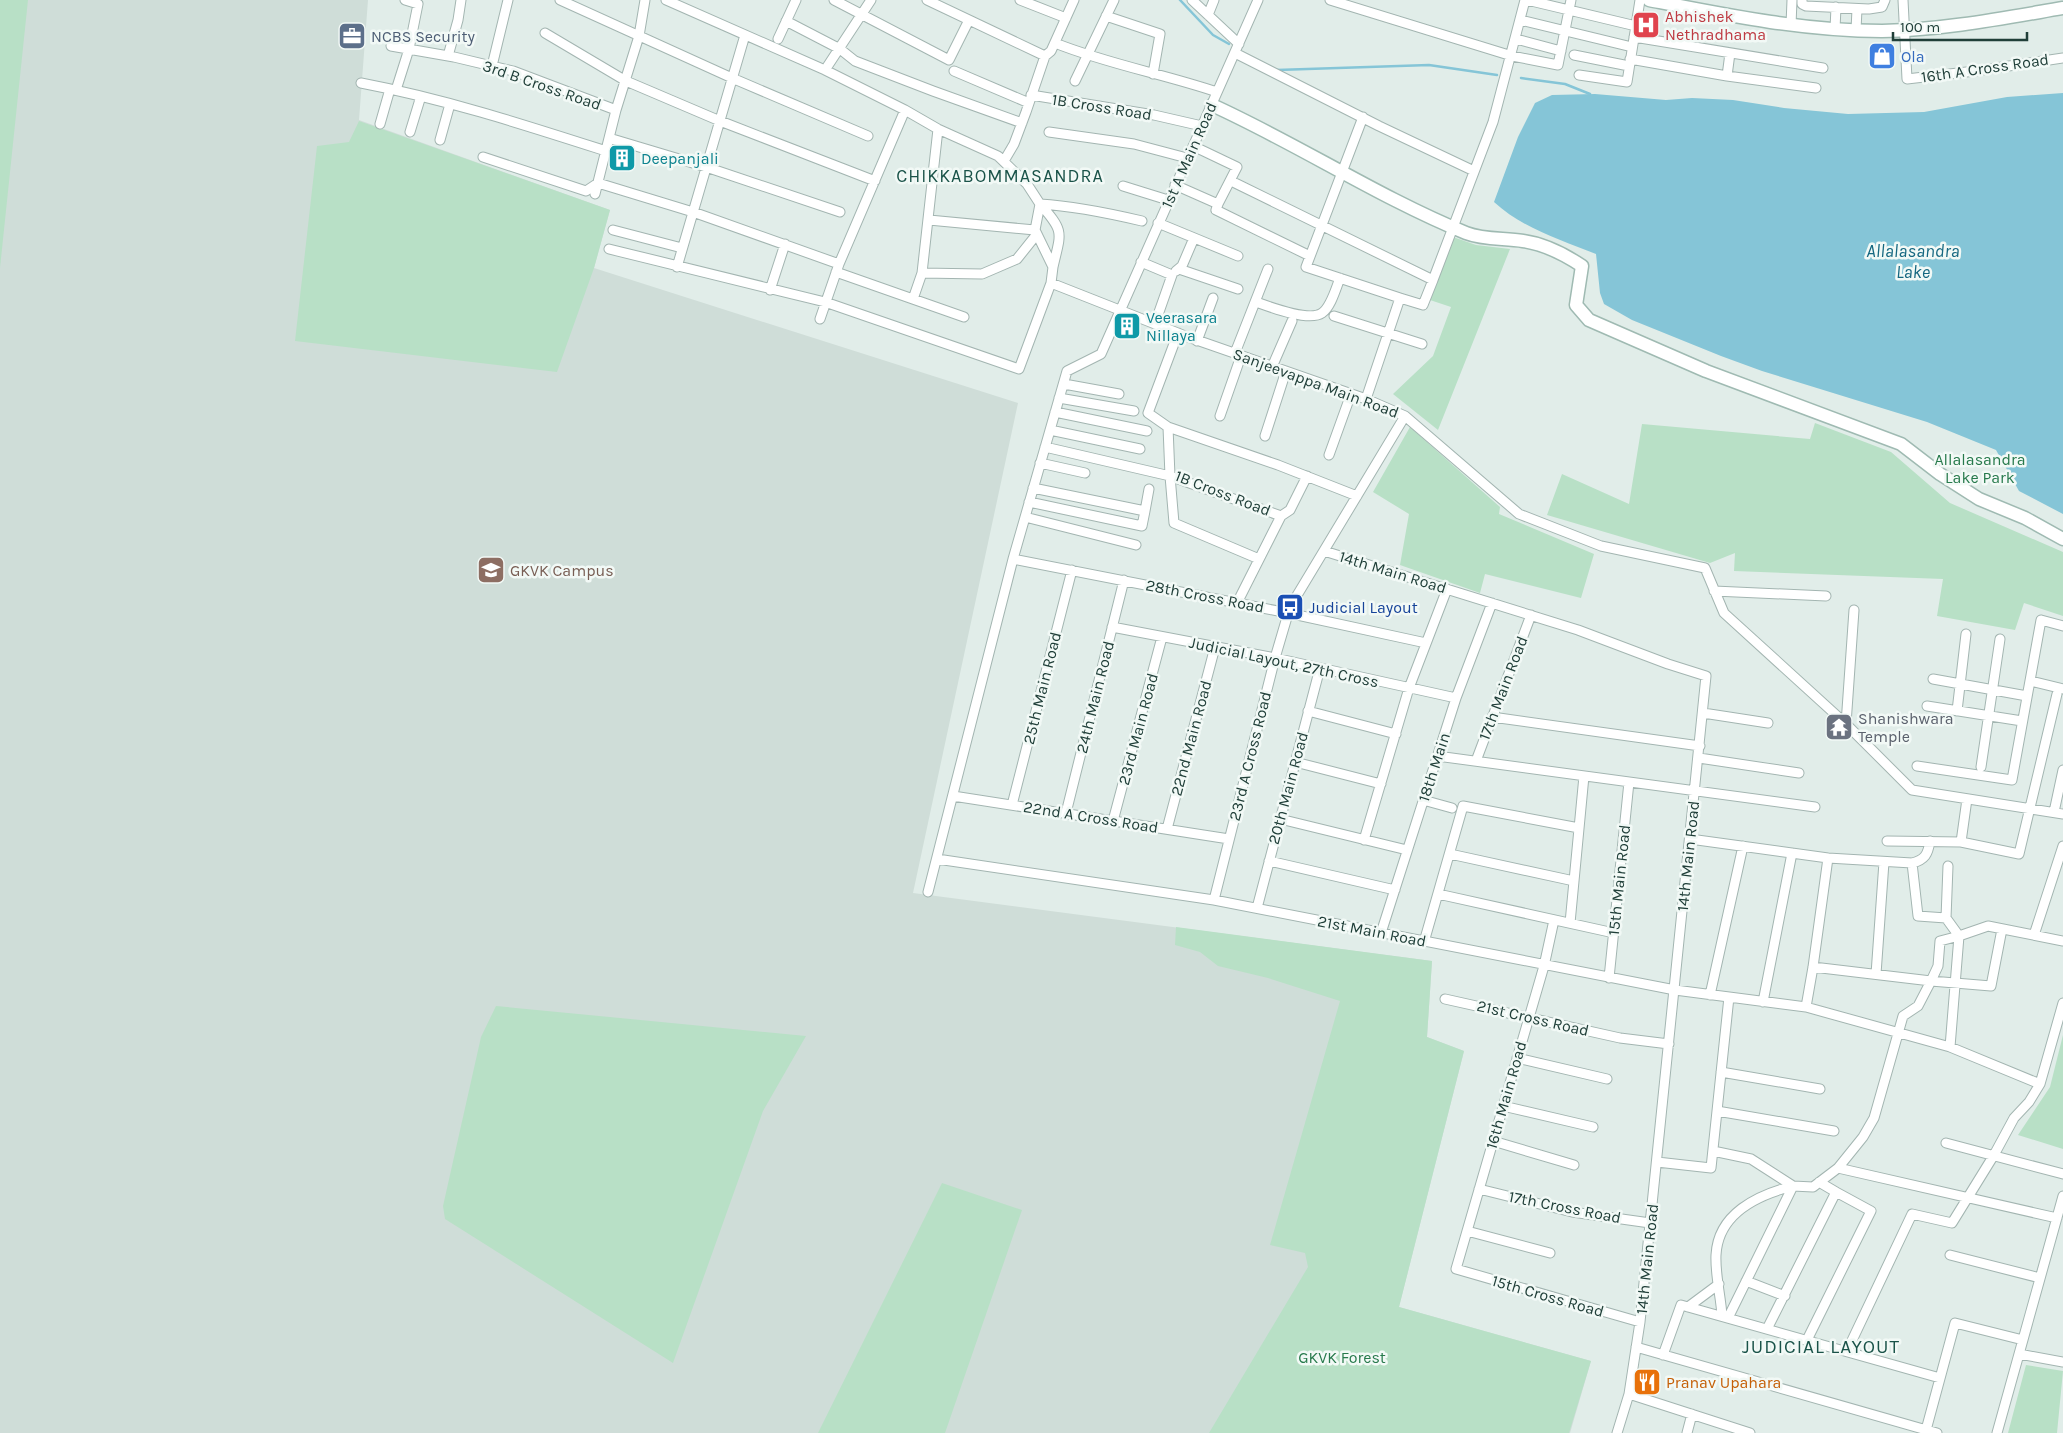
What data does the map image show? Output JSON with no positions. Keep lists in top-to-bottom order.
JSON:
{
  "streets": {
    "street": [
      "16th A Cross Road",
      "3rd B Cross Road",
      "1B Cross Road",
      "1st A Main Road",
      "Sanjeevappa Main Road",
      "14th Main Road",
      "28th Cross Road",
      "Judicial Layout, 27th Cross",
      "25th Main Road",
      "17th Main Road",
      "24th Main Road",
      "23rd Main Road",
      "22nd Main Road",
      "23rd A Cross Road",
      "18th Main",
      "20th Main Road",
      "22nd A Cross Road",
      "15th Main Road",
      "21st Main Road",
      "21st Cross Road",
      "16th Main Road",
      "17th Cross Road",
      "15th Cross Road"
    ]
  },
  "crossings": [
    ["1B Cross Road", "1st A Main Road"],
    ["1st A Main Road", "Sanjeevappa Main Road"],
    ["1st A Main Road", "28th Cross Road"],
    ["1st A Main Road", "22nd A Cross Road"],
    ["1st A Main Road", "21st Main Road"],
    ["Sanjeevappa Main Road", "23rd A Cross Road"],
    ["14th Main Road", "17th Main Road"],
    ["14th Main Road", "23rd A Cross Road"],
    ["14th Main Road", "18th Main"],
    ["14th Main Road", "21st Main Road"],
    ["14th Main Road", "21st Cross Road"],
    ["14th Main Road", "17th Cross Road"],
    ["14th Main Road", "15th Cross Road"],
    ["28th Cross Road", "25th Main Road"],
    ["28th Cross Road", "24th Main Road"],
    ["28th Cross Road", "23rd A Cross Road"],
    ["Judicial Layout, 27th Cross", "24th Main Road"],
    ["Judicial Layout, 27th Cross", "23rd Main Road"],
    ["Judicial Layout, 27th Cross", "22nd Main Road"],
    ["Judicial Layout, 27th Cross", "23rd A Cross Road"],
    ["Judicial Layout, 27th Cross", "18th Main"],
    ["Judicial Layout, 27th Cross", "20th Main Road"],
    ["25th Main Road", "22nd A Cross Road"],
    ["24th Main Road", "22nd A Cross Road"],
    ["23rd Main Road", "22nd A Cross Road"],
    ["22nd Main Road", "22nd A Cross Road"],
    ["23rd A Cross Road", "22nd A Cross Road"],
    ["23rd A Cross Road", "21st Main Road"],
    ["18th Main", "21st Main Road"],
    ["20th Main Road", "21st Main Road"],
    ["15th Main Road", "21st Main Road"],
    ["21st Main Road", "16th Main Road"],
    ["21st Cross Road", "16th Main Road"],
    ["16th Main Road", "17th Cross Road"],
    ["16th Main Road", "15th Cross Road"]
  ],
  "districts": ["CHIKKABOMMASANDRA", "JUDICIAL LAYOUT"],
  "water": ["Allalasandra Lake"],
  "parks": ["Allalasandra Lake Park", "GKVK Forest"],
  "places": {
    "hospital": ["Abhishek Nethradhama"],
    "office": ["NCBS Security"],
    "shop": ["Ola"],
    "building": ["Deepanjali", "Veerasara Nillaya"],
    "school or university": ["GKVK Campus"],
    "bus stop": ["Judicial Layout"],
    "temple": ["Shanishwara Temple"],
    "restaurant": ["Pranav Upahara"]
  },
  "scale_bar": "100 m"
}
